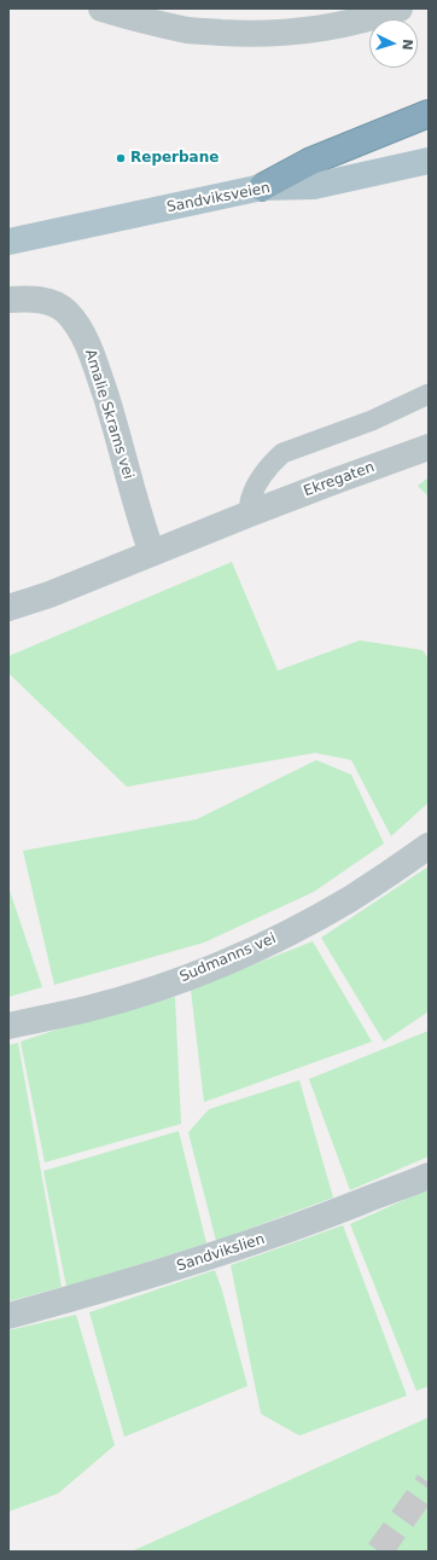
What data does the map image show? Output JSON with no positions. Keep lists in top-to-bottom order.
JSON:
{
  "streets": {
    "main road": ["Sandviksveien"],
    "street": [
      "Amalie Skrams vei",
      "Ekregaten",
      "Sudmanns vei",
      "Sandvikslien"
    ]
  },
  "places": ["Reperbane"],
  "north": "right"
}
